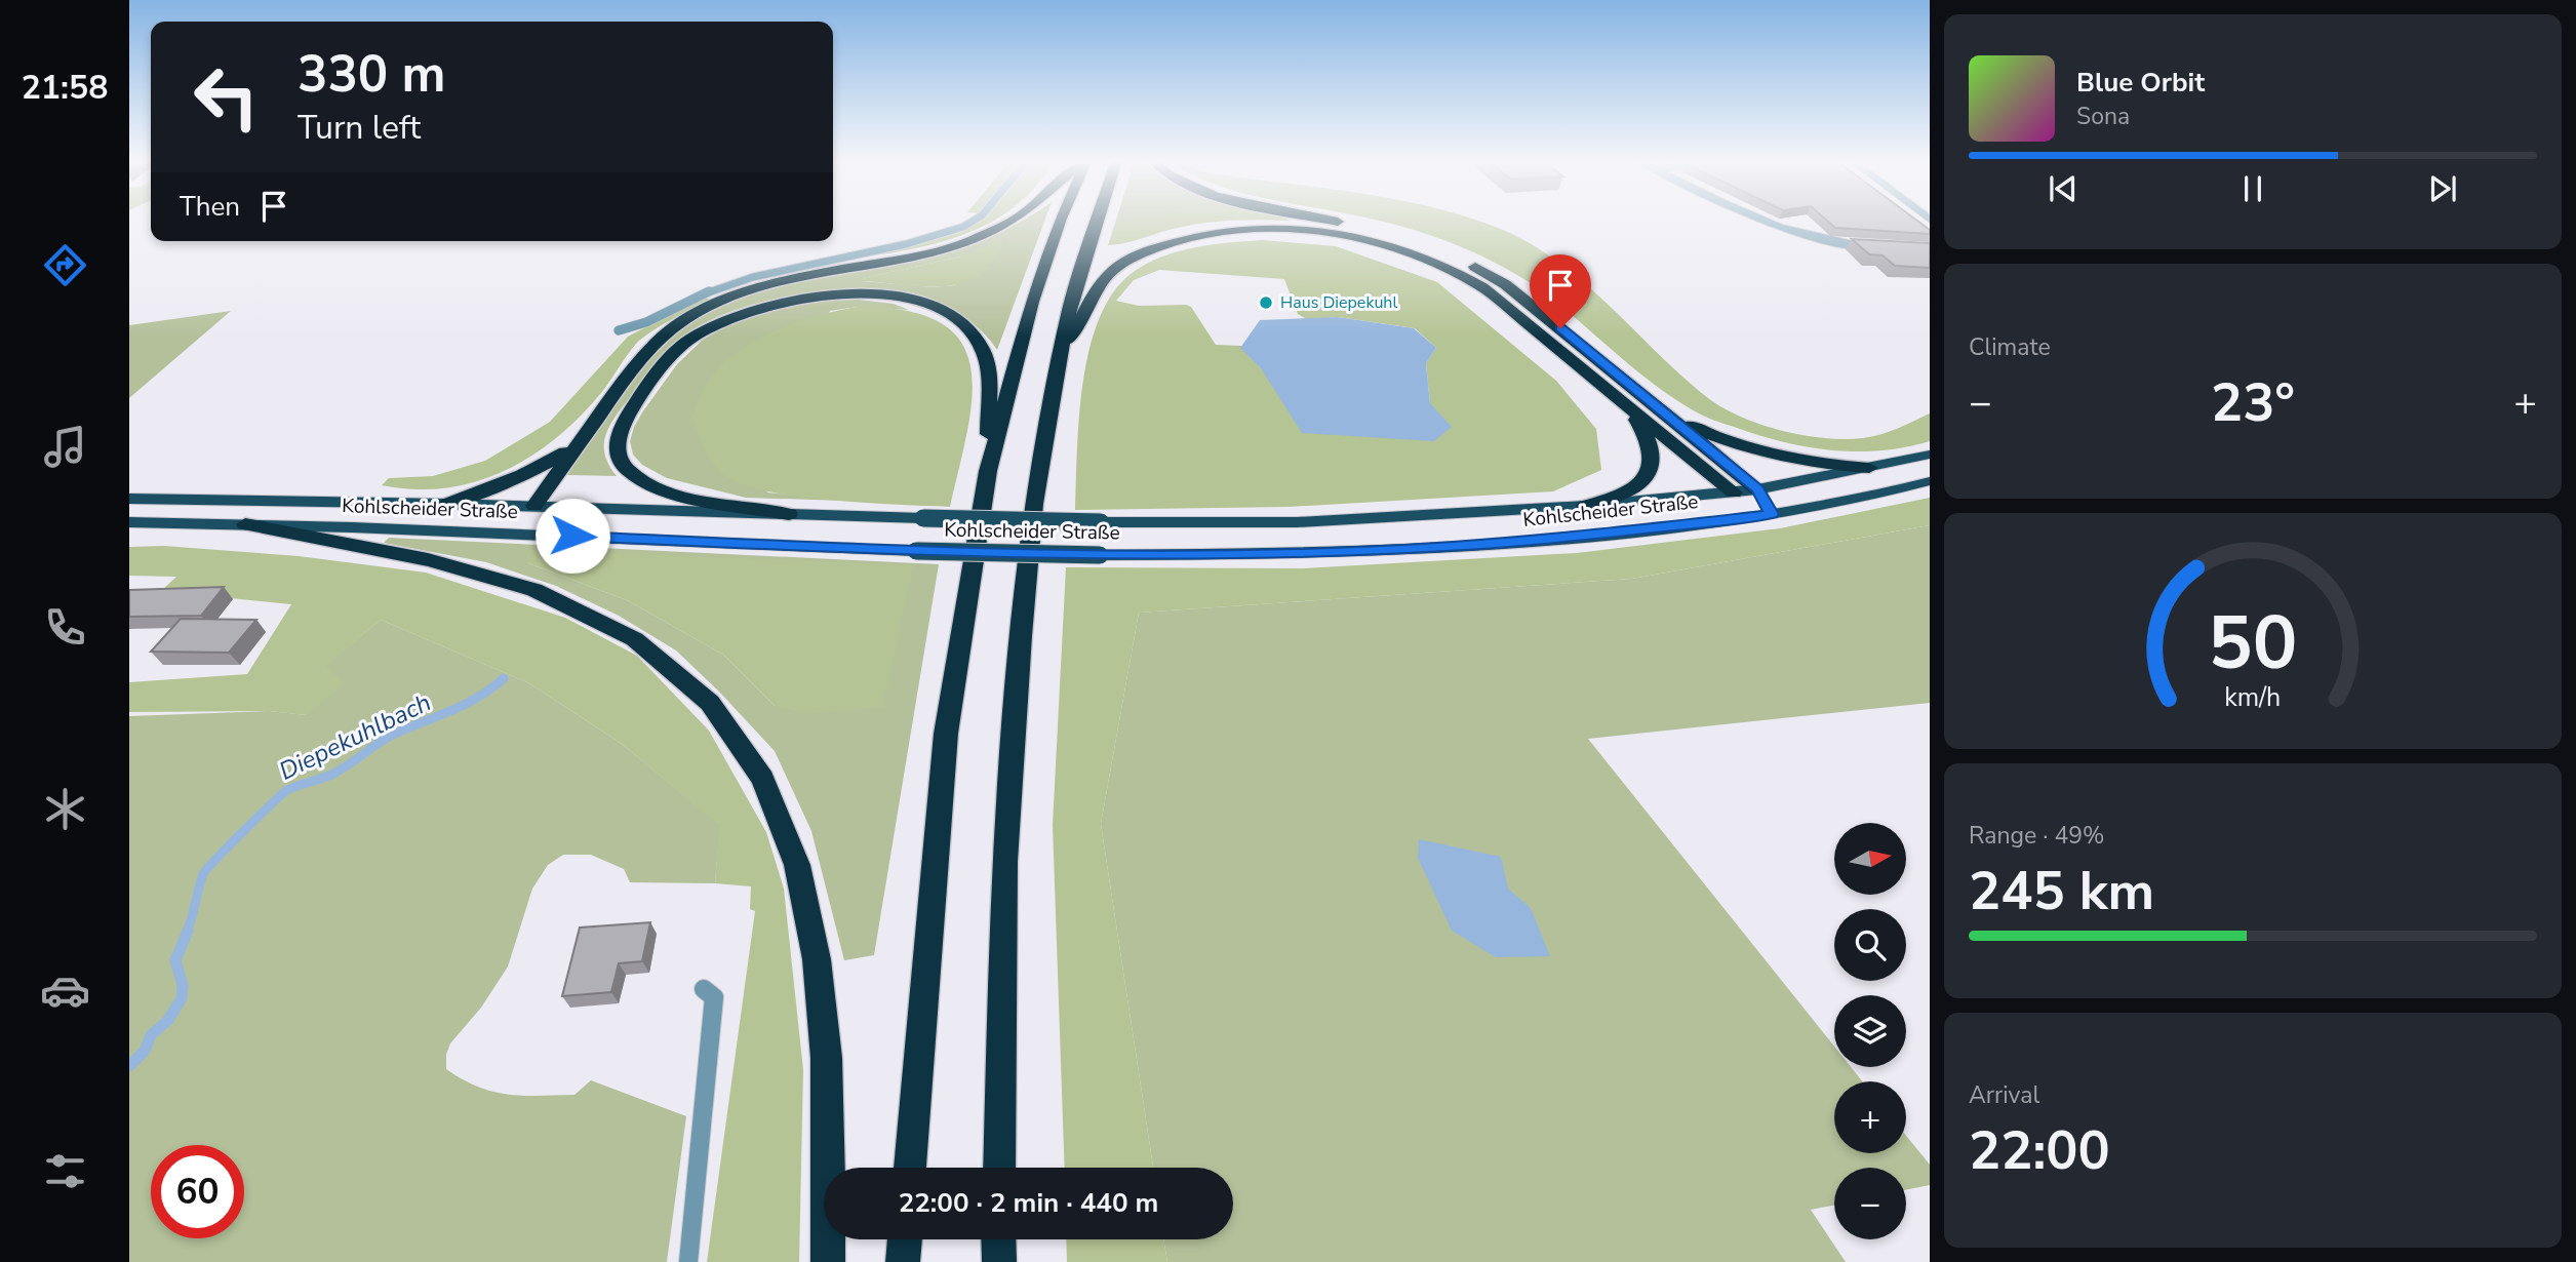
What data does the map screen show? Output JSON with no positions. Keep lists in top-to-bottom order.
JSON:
{
  "streets": {
    "main road": ["Kohlscheider Straße"]
  },
  "water": ["Diepekuhlbach"],
  "places": ["Haus Diepekuhl"],
  "north": "right",
  "page": {
    "tabs": "21:58",
    "turn": ["330 m", "Turn left"],
    "song": ["Blue Orbit", "Sona"],
    "then": "Then",
    "tile": [
      "Climate",
      ["Range · 49%", "245 km"],
      ["Arrival", "22:00"]
    ],
    "heat": ["−", "23°", "+"],
    "map_buttons": ["+", "−"],
    "limit": "60",
    "trip": "22:00 · 2 min · 440 m",
    "gauge": ["50", "km/h"]
  }
}
